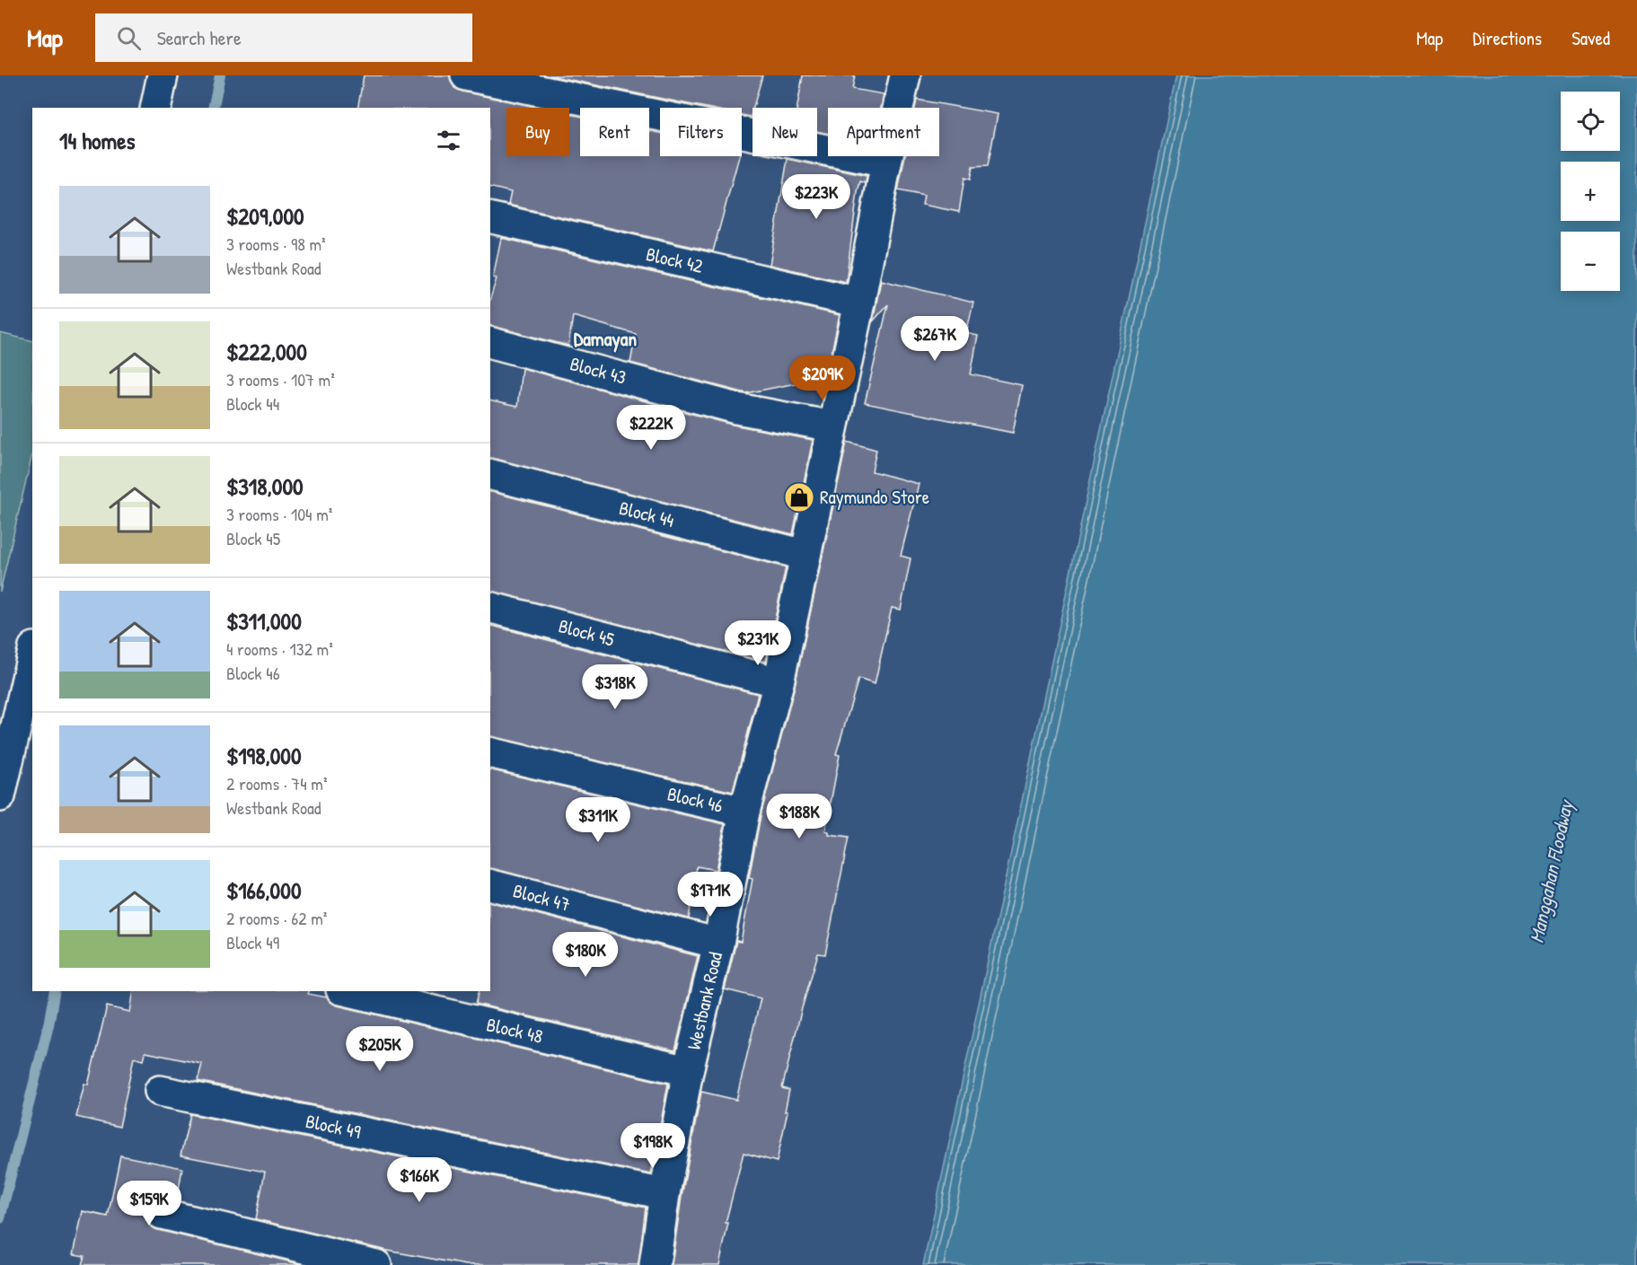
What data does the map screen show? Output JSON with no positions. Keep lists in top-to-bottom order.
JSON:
{
  "streets": {
    "street": [
      "Block 42",
      "Block 43",
      "Block 44",
      "Block 45",
      "Block 46",
      "Block 47",
      "Westbank Road",
      "Block 48",
      "Block 49"
    ]
  },
  "crossings": [
    ["Block 42", "Westbank Road"],
    ["Block 43", "Westbank Road"],
    ["Block 44", "Westbank Road"],
    ["Block 45", "Westbank Road"],
    ["Block 46", "Westbank Road"],
    ["Block 47", "Westbank Road"],
    ["Westbank Road", "Block 48"],
    ["Westbank Road", "Block 49"]
  ],
  "districts": ["Damayan"],
  "water": ["Manggahan Floodway"],
  "places": {
    "shop": ["Raymundo Store"]
  },
  "page": {
    "header": "Map",
    "search": "Search here",
    "nav": ["Map", "Directions", "Saved"],
    "map_buttons": ["+", "−"],
    "chip": [
      "Buy",
      "Rent",
      "Filters",
      "New",
      "Apartment"
    ],
    "heading": "14 homes",
    "list": [
      {
        "name": "$209,000",
        "note": "3 rooms · 98 m² · Westbank Road"
      },
      {
        "name": "$222,000",
        "note": "3 rooms · 107 m² · Block 44"
      },
      {
        "name": "$318,000",
        "note": "3 rooms · 104 m² · Block 45"
      },
      {
        "name": "$311,000",
        "note": "4 rooms · 132 m² · Block 46"
      },
      {
        "name": "$198,000",
        "note": "2 rooms · 74 m² · Westbank Road"
      },
      {
        "name": "$166,000",
        "note": "2 rooms · 62 m² · Block 49"
      }
    ],
    "price": [
      "$223K",
      "$267K",
      "$209K",
      "$222K",
      "$231K",
      "$318K",
      "$188K",
      "$311K",
      "$171K",
      "$180K",
      "$205K",
      "$198K",
      "$166K",
      "$159K"
    ]
  }
}
